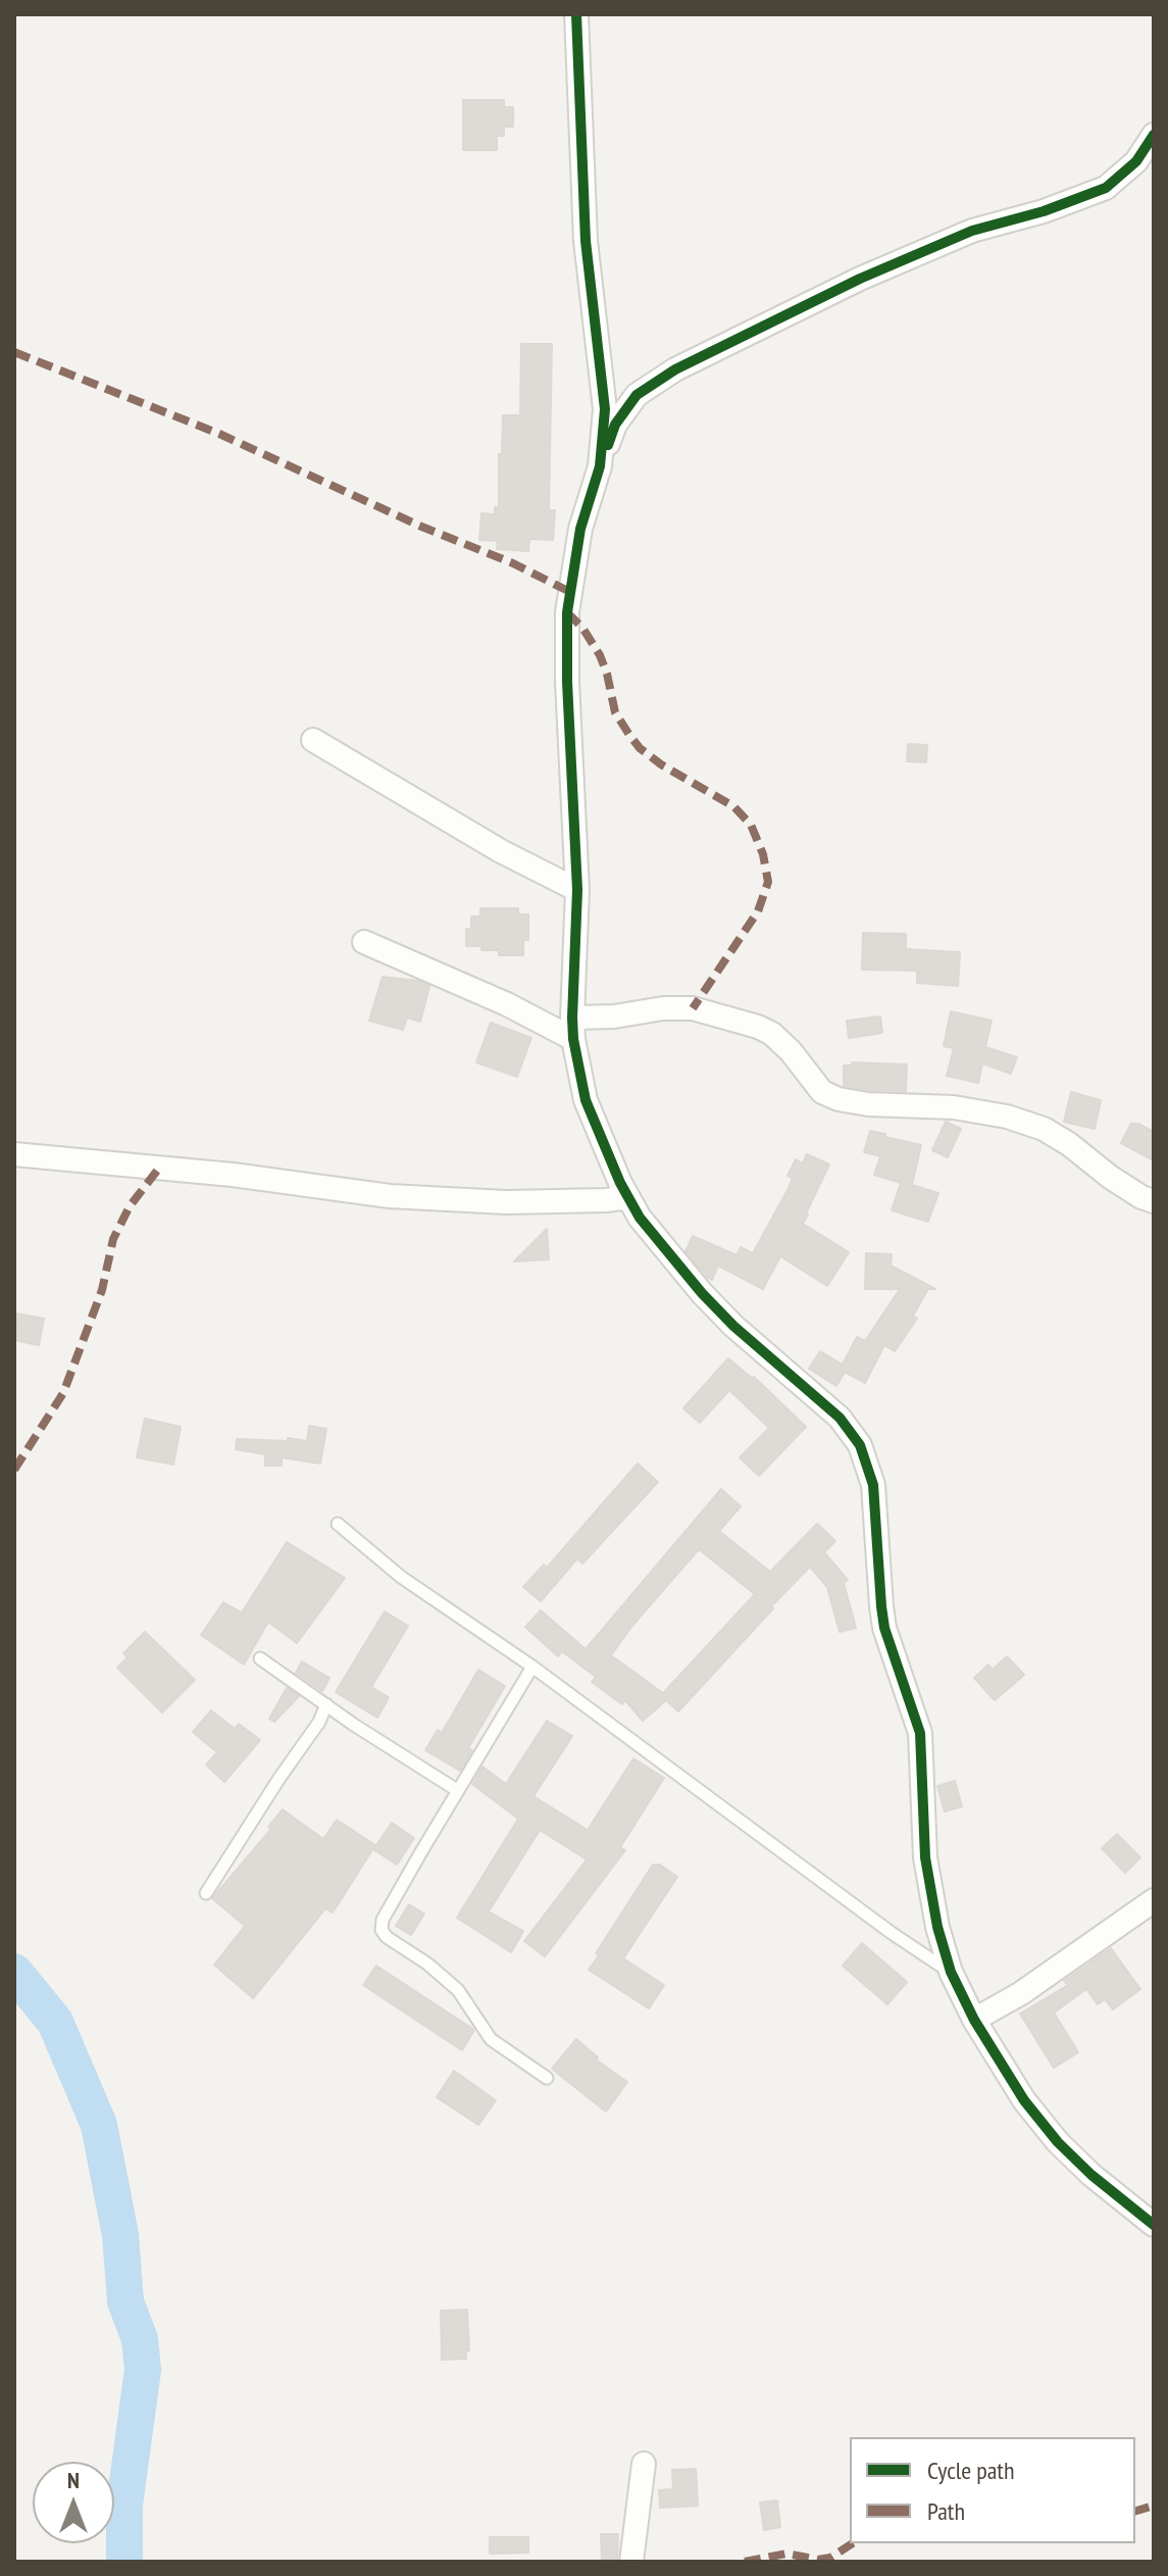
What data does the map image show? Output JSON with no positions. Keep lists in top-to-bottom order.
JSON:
{
  "legend": ["Cycle path", "Path"],
  "north": "top"
}
